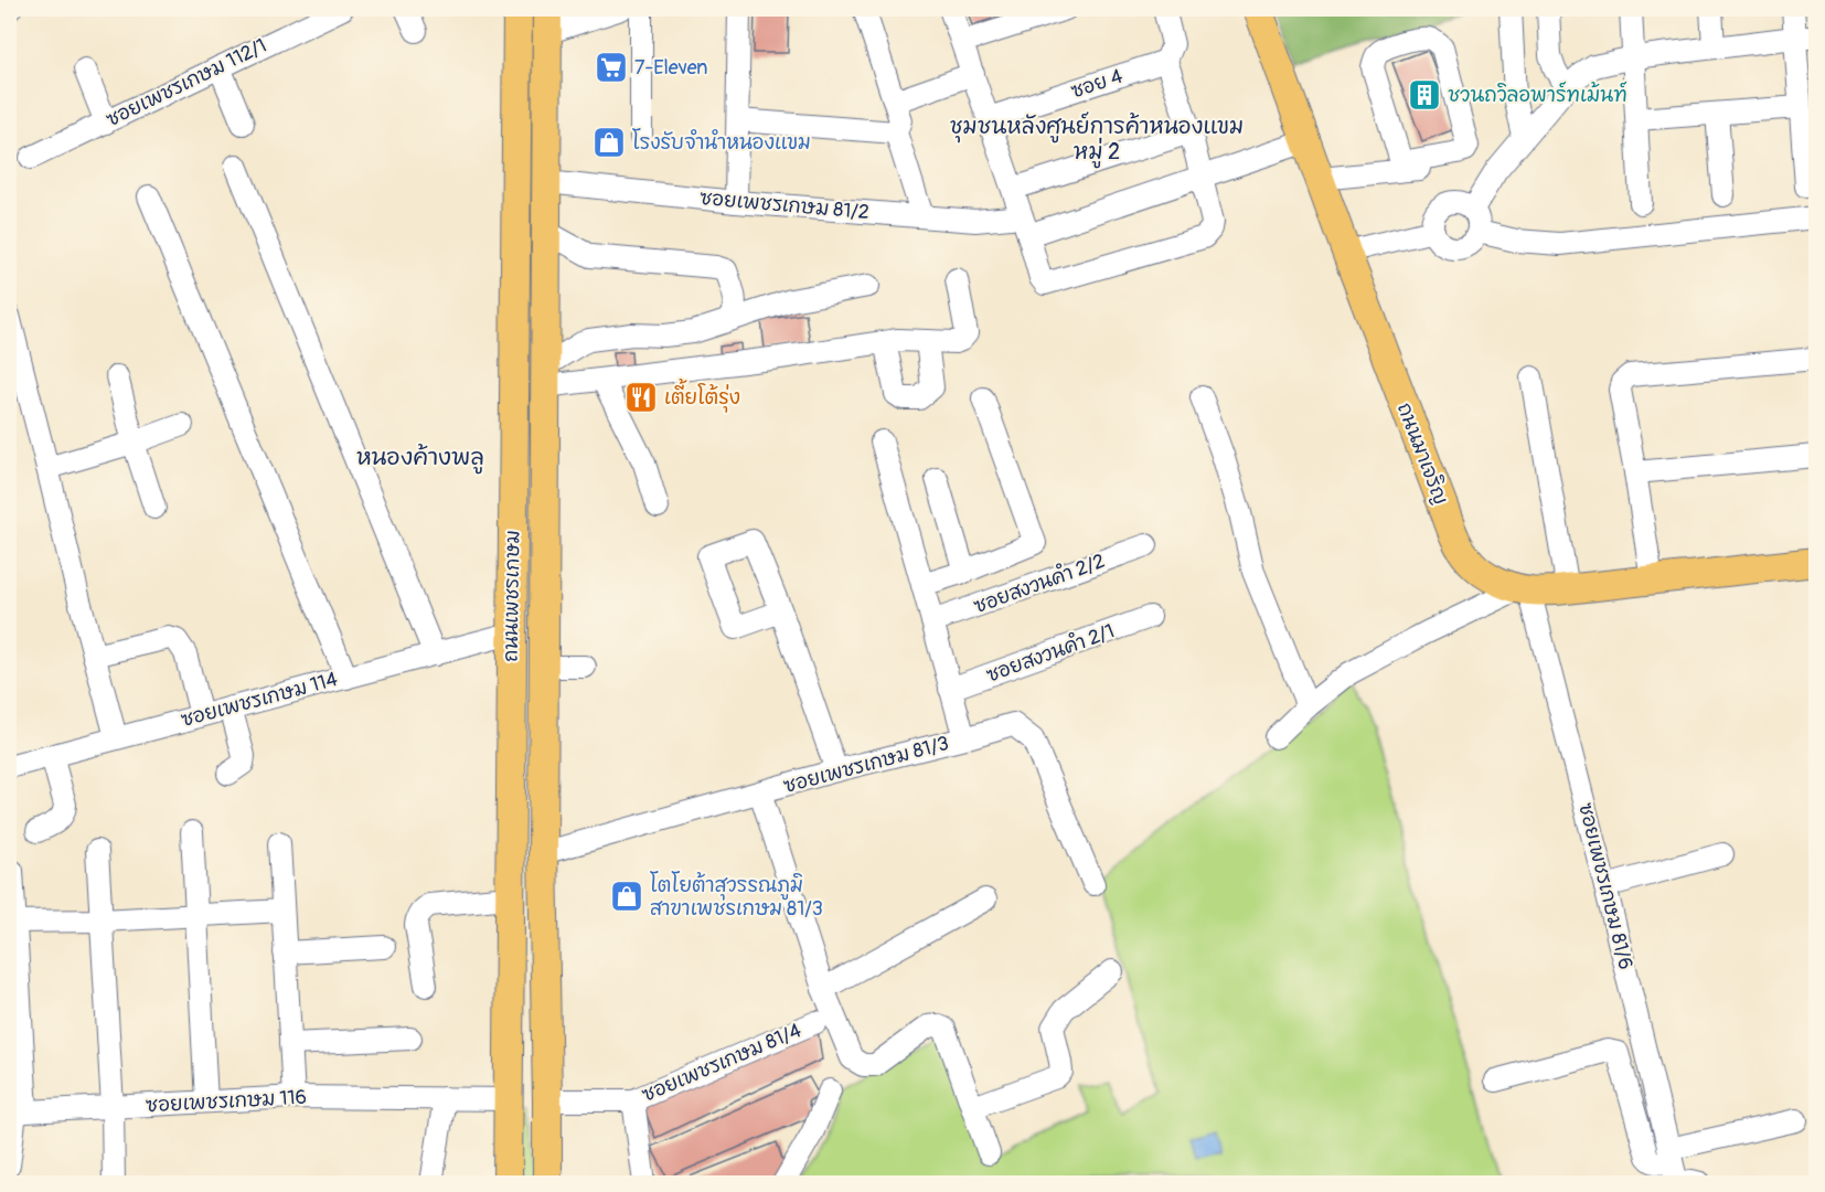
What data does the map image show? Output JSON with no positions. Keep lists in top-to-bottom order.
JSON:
{
  "streets": {
    "main road": ["ถนนมาเจริญ", "ถนนเพชรเกษม"],
    "street": [
      "ซอยเพชรเกษม 112/1",
      "ซอย 4",
      "ซอยเพชรเกษม 81/2",
      "ซอยสงวนคำ 2/2",
      "ซอยสงวนคำ 2/1",
      "ซอยเพชรเกษม 114",
      "ซอยเพชรเกษม 81/3",
      "ซอยเพชรเกษม 81/6",
      "ซอยเพชรเกษม 81/4",
      "ซอยเพชรเกษม 116"
    ]
  },
  "crossings": [
    ["ซอยเพชรเกษม 81/2", "ถนนมาเจริญ"],
    ["ซอยเพชรเกษม 81/2", "ถนนเพชรเกษม"],
    ["ถนนมาเจริญ", "ซอยเพชรเกษม 81/6"],
    ["ถนนเพชรเกษม", "ซอยเพชรเกษม 114"],
    ["ถนนเพชรเกษม", "ซอยเพชรเกษม 81/3"],
    ["ถนนเพชรเกษม", "ซอยเพชรเกษม 81/4"],
    ["ถนนเพชรเกษม", "ซอยเพชรเกษม 116"]
  ],
  "districts": ["ชุมชนหลังศูนย์การค้าหนองแขม หมู่ 2", "หนองค้างพลู"],
  "places": {
    "supermarket": ["7-Eleven"],
    "building": ["ชวนถวิลอพาร์ทเม้นท์"],
    "shop": ["โรงรับจำนำหนองแขม", "โตโยต้าสุวรรณภูมิ สาขาเพชรเกษม 81/3"],
    "restaurant": ["เตี้ยโต้รุ่ง"]
  }
}
